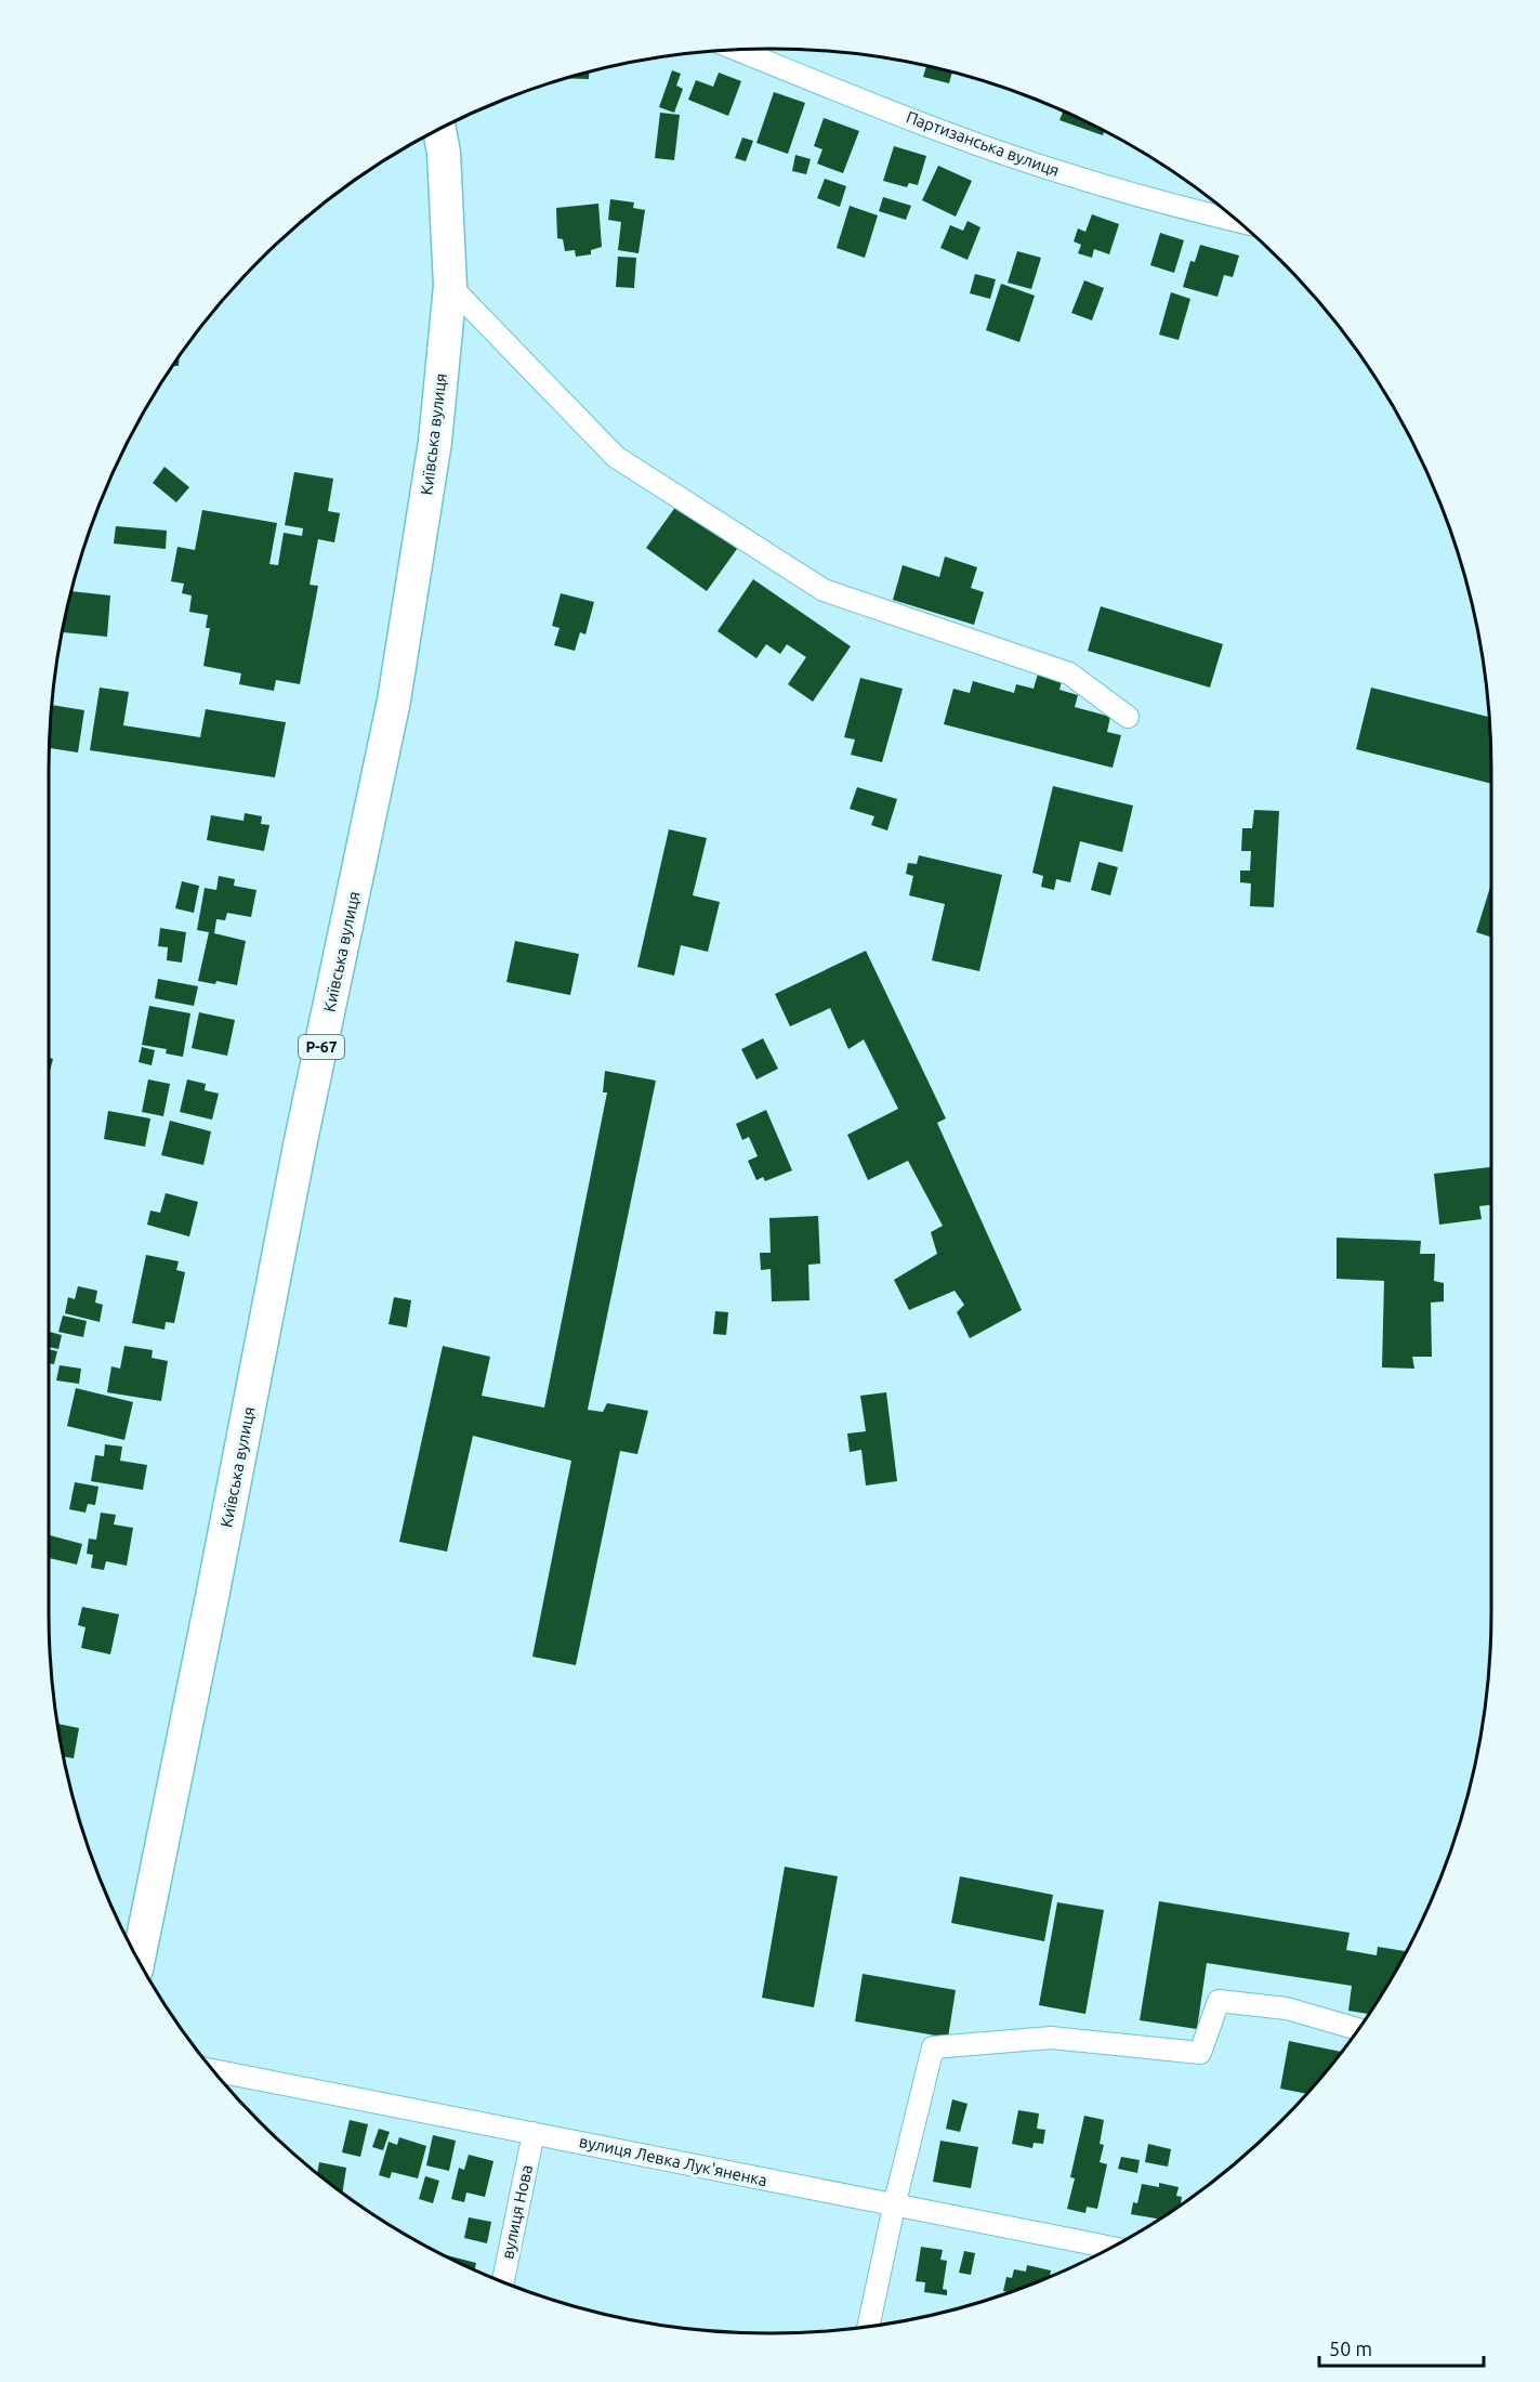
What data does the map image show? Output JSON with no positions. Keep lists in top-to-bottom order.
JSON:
{
  "streets": {
    "main road": ["Київська вулиця", "Р-67"],
    "street": ["Партизанська вулиця", "вулиця Левка Лук'яненка", "вулиця Нова"]
  },
  "crossings": [
    ["вулиця Левка Лук'яненка", "вулиця Нова"]
  ],
  "scale_bar": "50 m"
}
